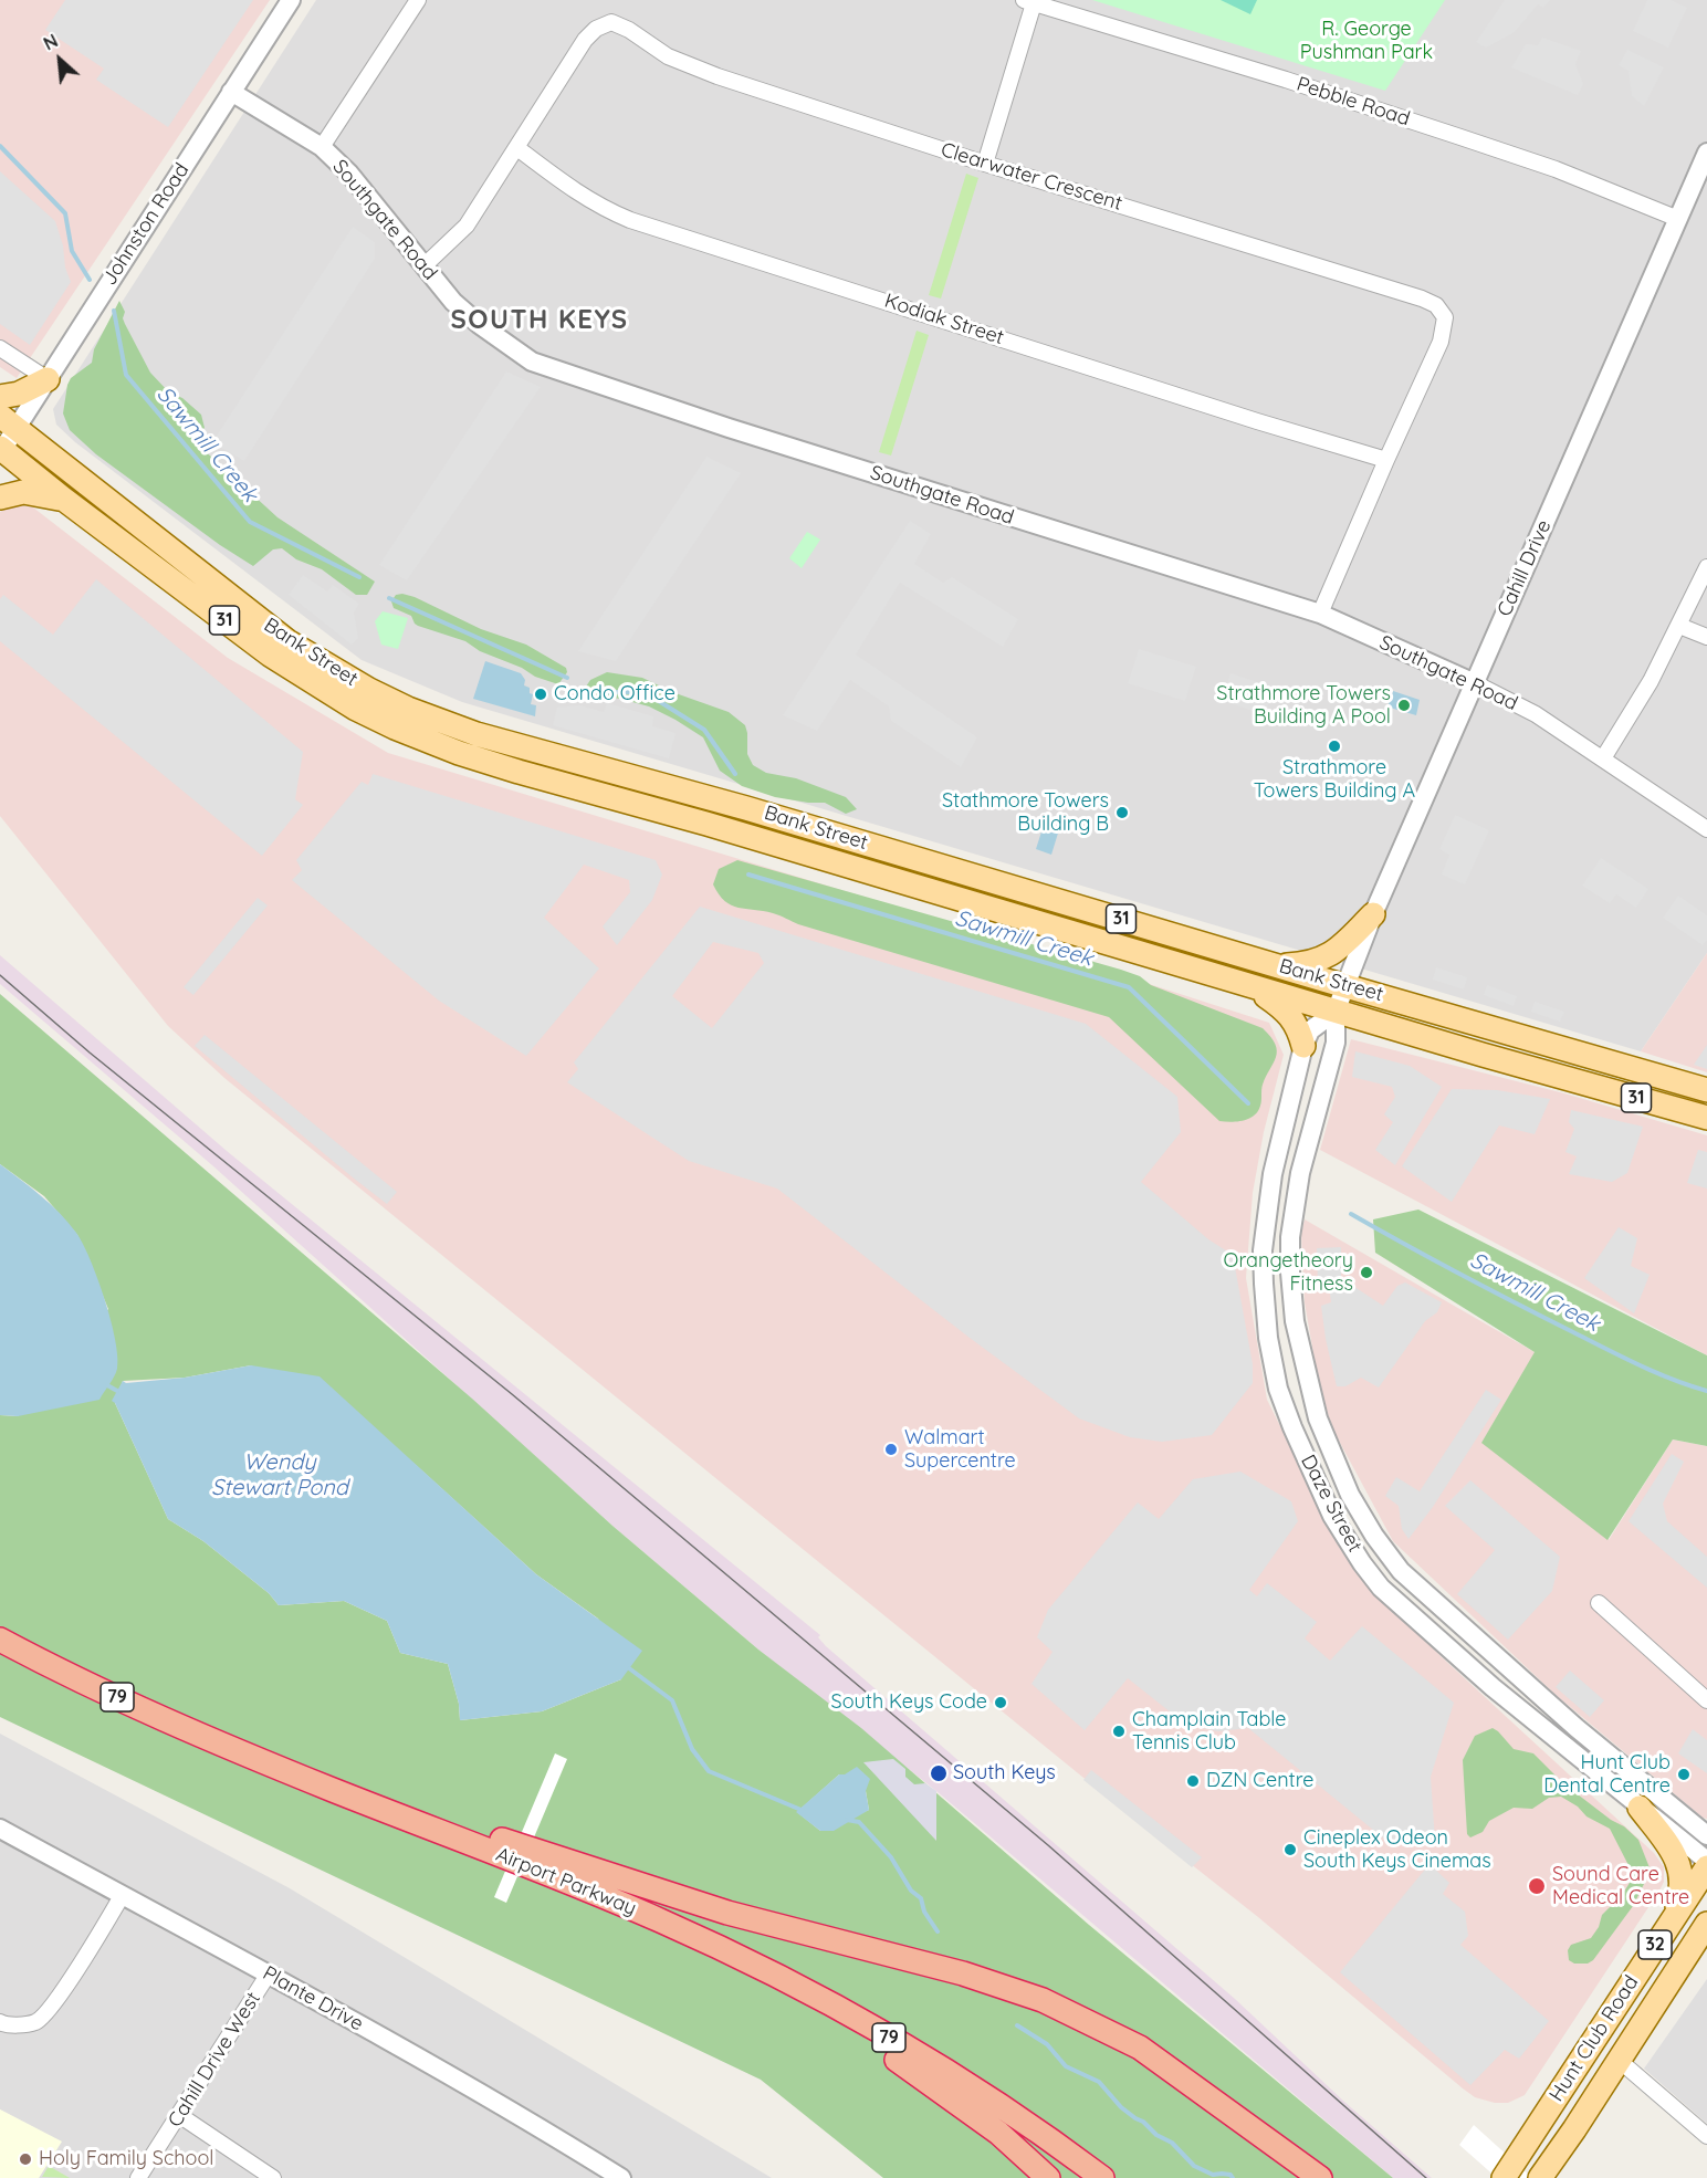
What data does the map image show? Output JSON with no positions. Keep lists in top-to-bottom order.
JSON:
{
  "streets": {
    "highway": ["79", "Airport Parkway"],
    "main road": [
      "31",
      "Bank Street",
      "32",
      "Hunt Club Road"
    ],
    "street": [
      "Pebble Road",
      "Clearwater Crescent",
      "Southgate Road",
      "Johnston Road",
      "Kodiak Street",
      "Cahill Drive",
      "Daze Street",
      "Plante Drive",
      "Cahill Drive West"
    ]
  },
  "crossings": [
    ["Pebble Road", "Cahill Drive"],
    ["Clearwater Crescent", "Southgate Road"],
    ["Clearwater Crescent", "Kodiak Street"],
    ["Southgate Road", "Johnston Road"],
    ["Southgate Road", "Cahill Drive"],
    ["Johnston Road", "Bank Street"],
    ["Cahill Drive", "Bank Street"],
    ["Cahill Drive", "Daze Street"],
    ["Bank Street", "Daze Street"],
    ["Plante Drive", "Cahill Drive West"]
  ],
  "districts": ["SOUTH KEYS"],
  "water": ["Sawmill Creek", "Wendy Stewart Pond"],
  "parks": ["R. George Pushman Park"],
  "places": [
    "Condo Office",
    "Strathmore Towers Building A Pool",
    "Strathmore Towers Building A",
    "Stathmore Towers Building B",
    "Orangetheory Fitness",
    "Walmart Supercentre",
    "South Keys Code",
    "Champlain Table Tennis Club",
    "South Keys",
    "Hunt Club Dental Centre",
    "DZN Centre",
    "Cineplex Odeon South Keys Cinemas",
    "Sound Care Medical Centre",
    "Holy Family School"
  ],
  "north": "top left"
}
